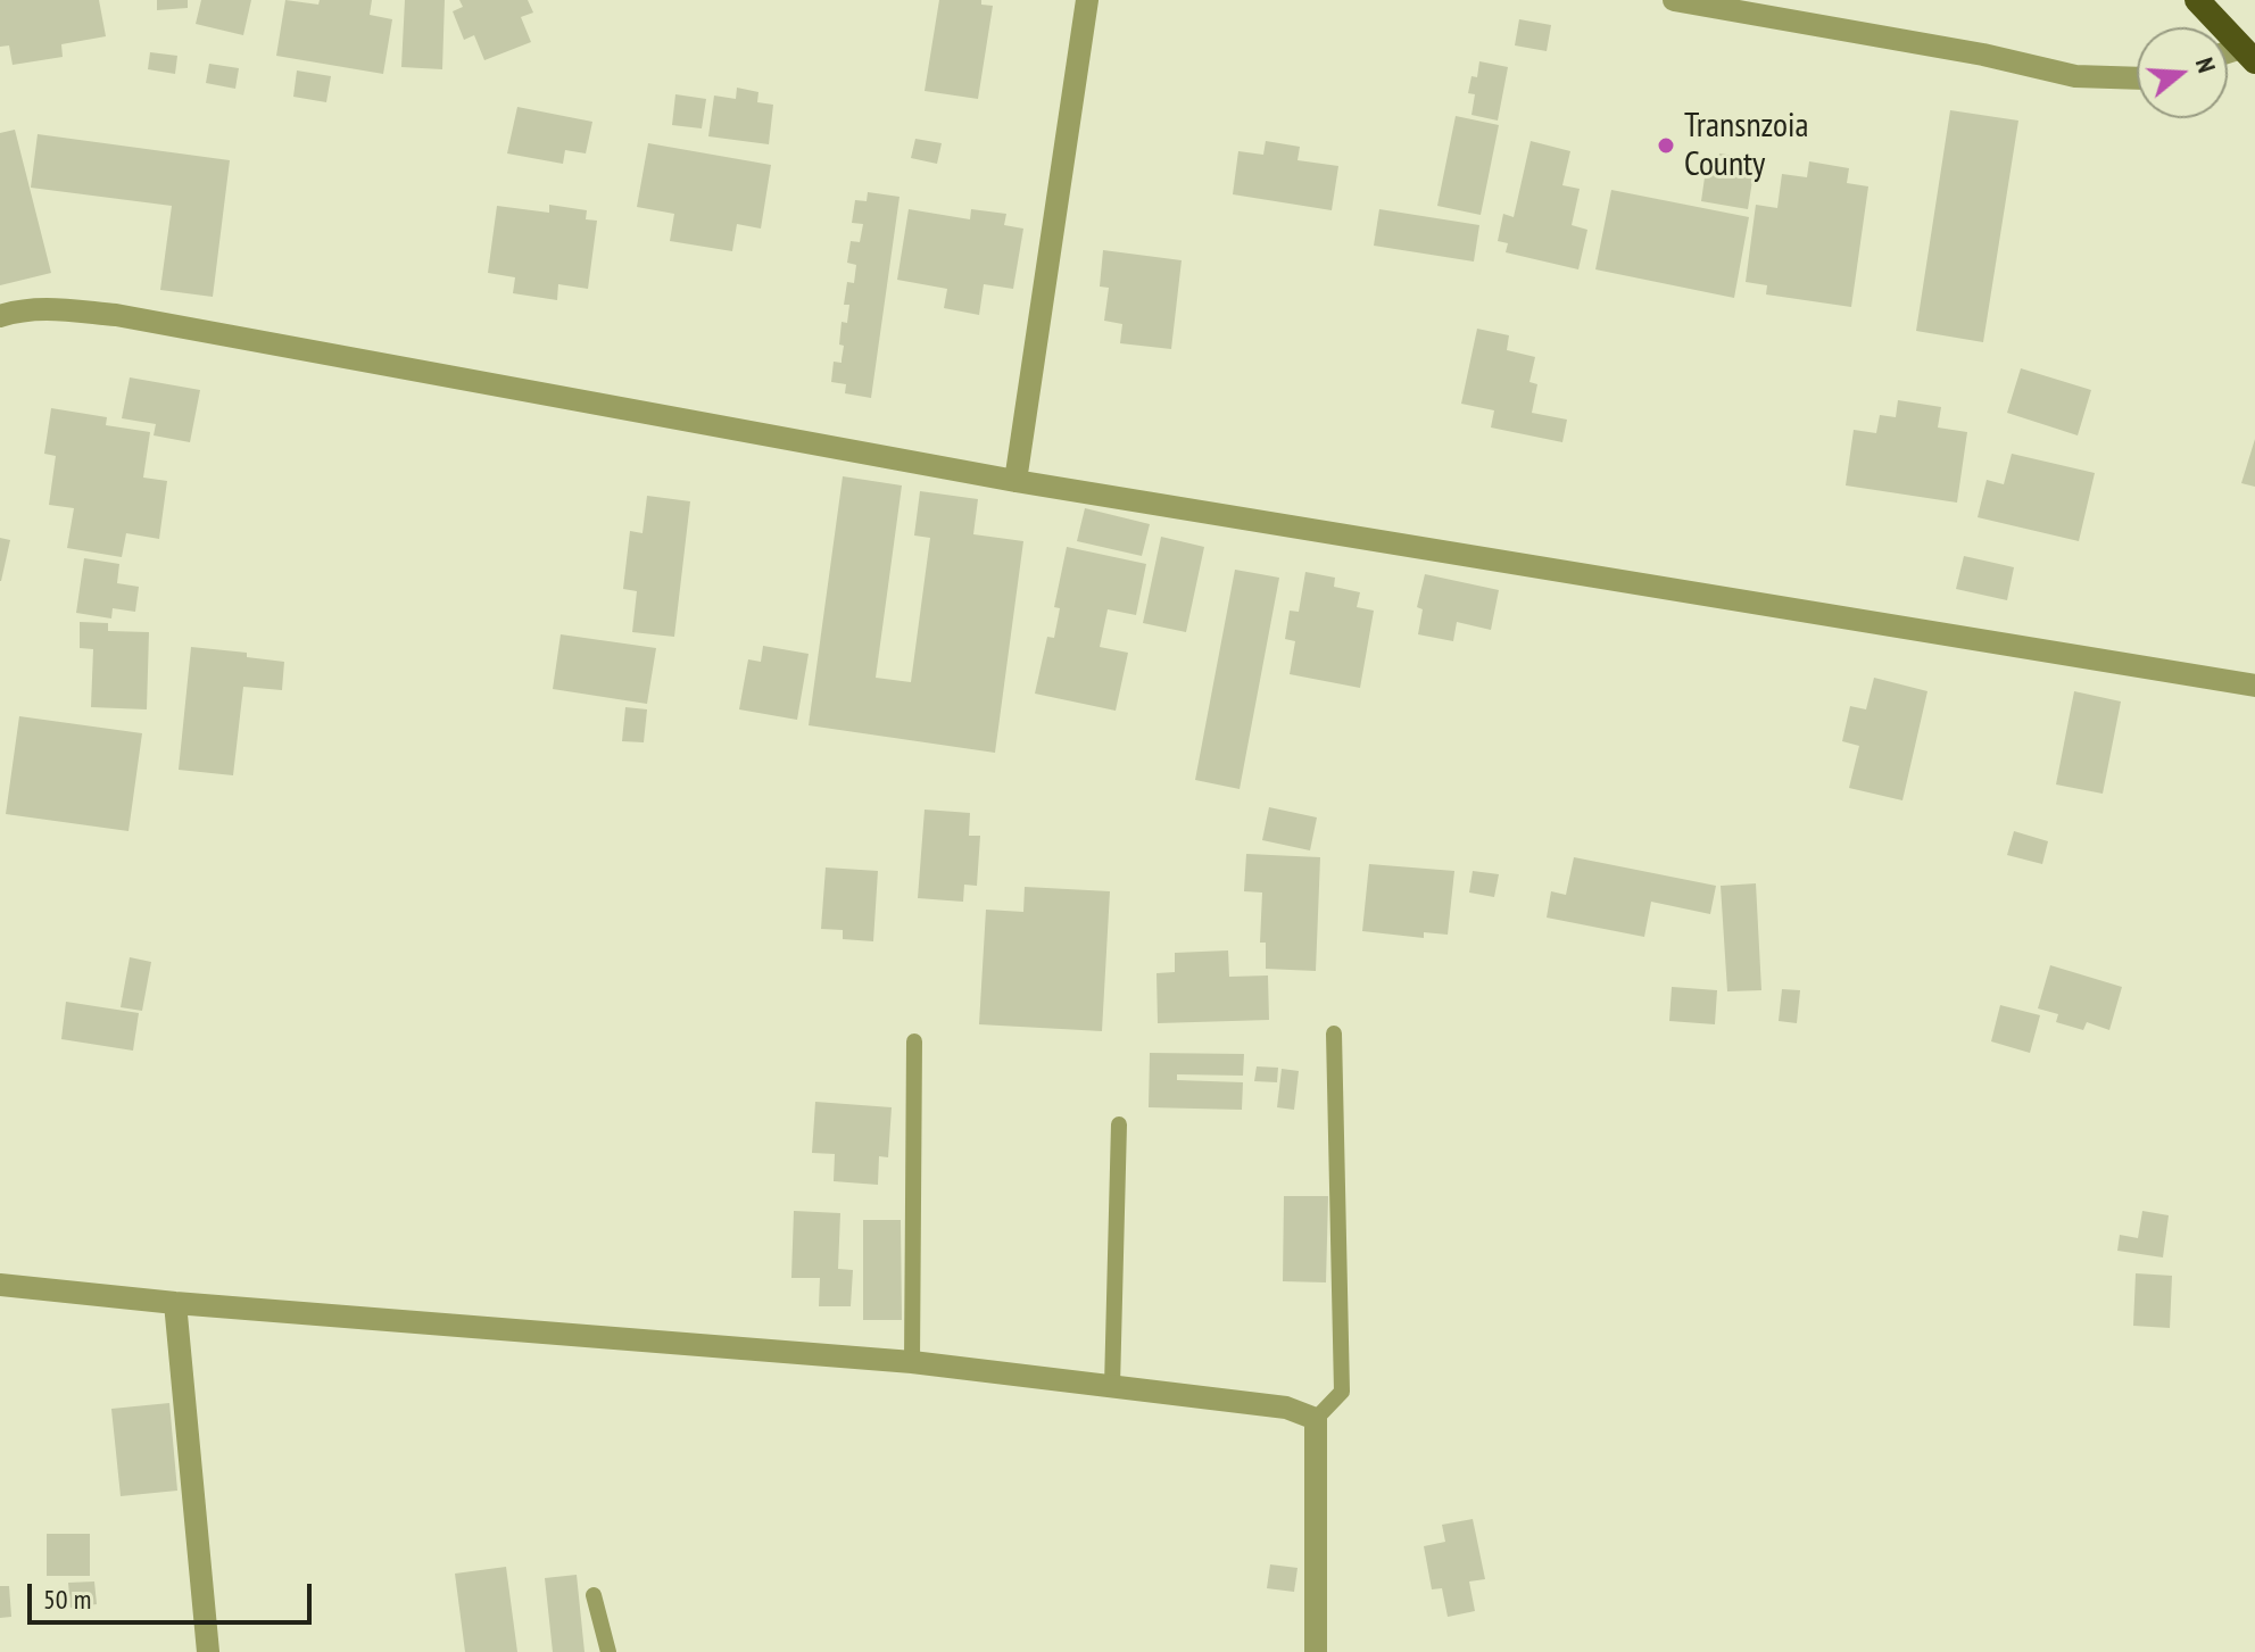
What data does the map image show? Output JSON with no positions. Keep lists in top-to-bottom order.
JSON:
{
  "places": ["Transnzoia County"],
  "scale_bar": "50 m",
  "north": "right"
}
